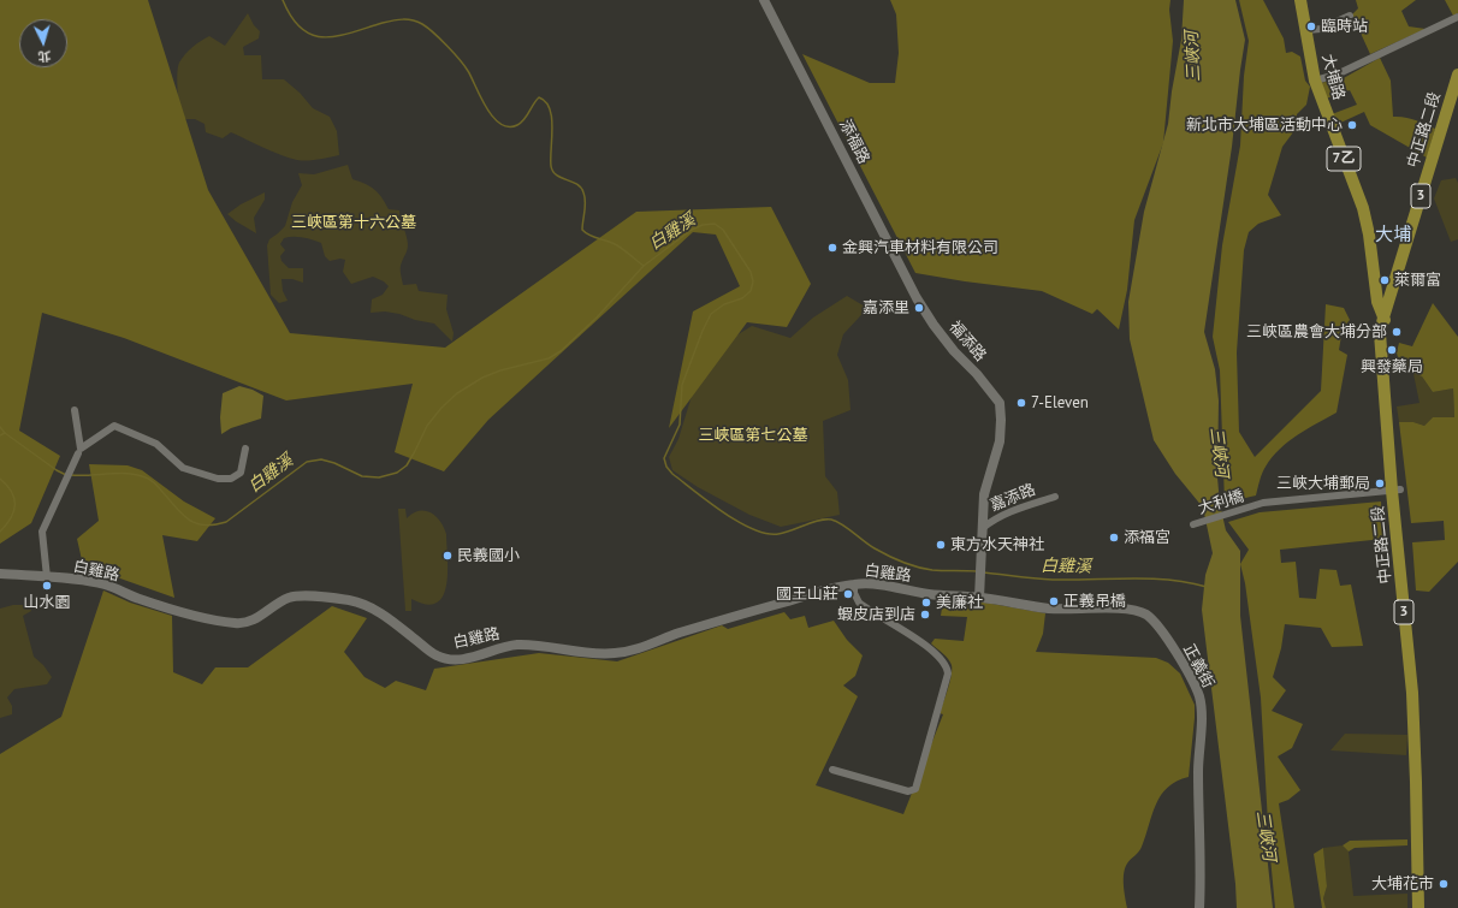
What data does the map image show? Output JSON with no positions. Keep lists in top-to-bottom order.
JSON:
{
  "streets": {
    "main road": [
      "大埔路",
      "中正路二段",
      "7乙",
      "3"
    ],
    "street": [
      "添福路",
      "福添路",
      "嘉添路",
      "大利橋",
      "白雞路",
      "正義街"
    ]
  },
  "crossings": [
    ["大埔路", "中正路二段"],
    ["中正路二段", "大利橋"],
    ["添福路", "福添路"],
    ["福添路", "嘉添路"],
    ["白雞路", "正義街"]
  ],
  "districts": ["大埔"],
  "water": ["三峽河", "白雞溪"],
  "parks": ["三峽區第十六公墓", "三峽區第七公墓"],
  "places": [
    "臨時站",
    "新北市大埔區活動中心",
    "金興汽車材料有限公司",
    "萊爾富",
    "嘉添里",
    "三峽區農會大埔分部",
    "興發藥局",
    "7-Eleven",
    "三峽大埔郵局",
    "添福宮",
    "東方水天神社",
    "民義國小",
    "山水園",
    "國王山莊",
    "正義吊橋",
    "美廉社",
    "蝦皮店到店",
    "大埔花市"
  ],
  "north": "bottom"
}
